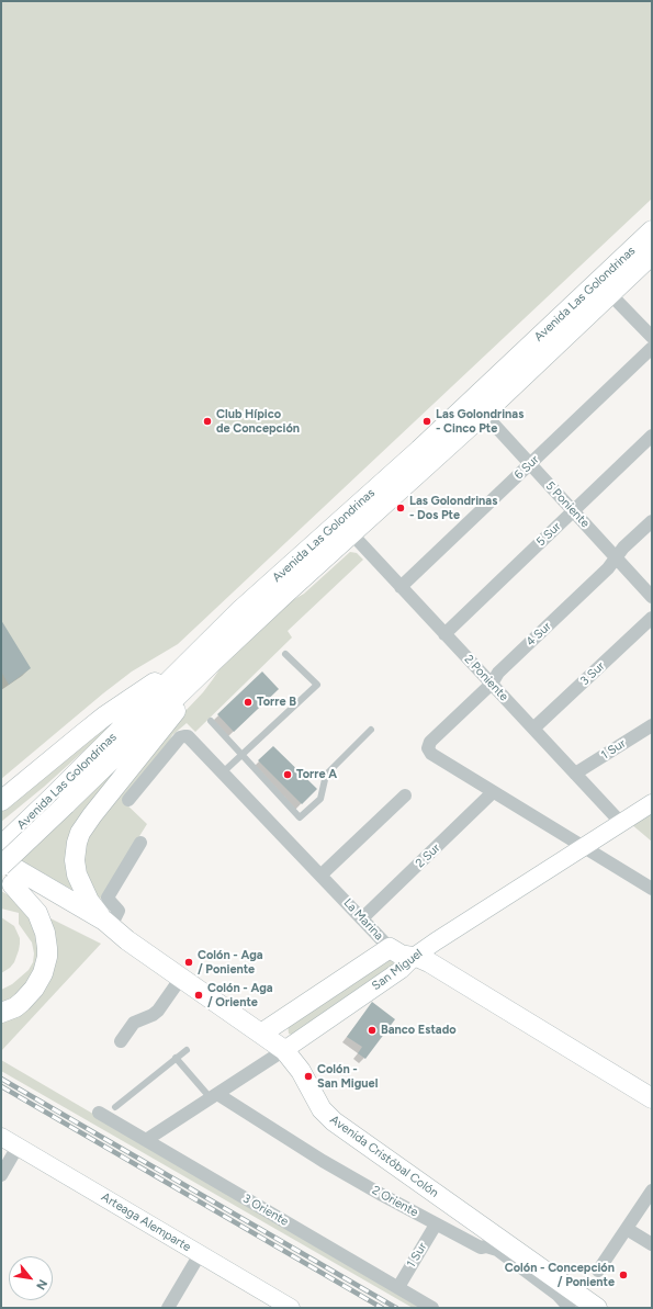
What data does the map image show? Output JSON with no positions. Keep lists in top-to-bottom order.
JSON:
{
  "streets": {
    "main road": [
      "Avenida Las Golondrinas",
      "La Marina",
      "San Miguel",
      "Avenida Cristóbal Colón"
    ],
    "street": [
      "6 Sur",
      "5 Poniente",
      "5 Sur",
      "4 Sur",
      "3 Sur",
      "2 Poniente",
      "1 Sur",
      "2 Sur",
      "2 Oriente",
      "3 Oriente",
      "Arteaga Alemparte"
    ]
  },
  "crossings": [
    ["Avenida Las Golondrinas", "5 Poniente"],
    ["Avenida Las Golondrinas", "2 Poniente"],
    ["6 Sur", "5 Poniente"],
    ["6 Sur", "2 Poniente"],
    ["5 Poniente", "5 Sur"],
    ["5 Poniente", "4 Sur"],
    ["5 Sur", "2 Poniente"],
    ["4 Sur", "2 Poniente"],
    ["4 Sur", "2 Sur"],
    ["3 Sur", "2 Poniente"],
    ["2 Poniente", "1 Sur"],
    ["2 Poniente", "San Miguel"],
    ["1 Sur", "2 Oriente"],
    ["1 Sur", "3 Oriente"],
    ["2 Sur", "La Marina"],
    ["La Marina", "San Miguel"],
    ["San Miguel", "Avenida Cristóbal Colón"],
    ["San Miguel", "2 Oriente"],
    ["San Miguel", "3 Oriente"]
  ],
  "places": [
    "Club Hípico de Concepción",
    "Las Golondrinas - Cinco Pte",
    "Las Golondrinas - Dos Pte",
    "Torre B",
    "Torre A",
    "Colón - Aga / Poniente",
    "Colón - Aga / Oriente",
    "Banco Estado",
    "Colón - San Miguel",
    "Colón - Concepción / Poniente"
  ],
  "north": "bottom right"
}
